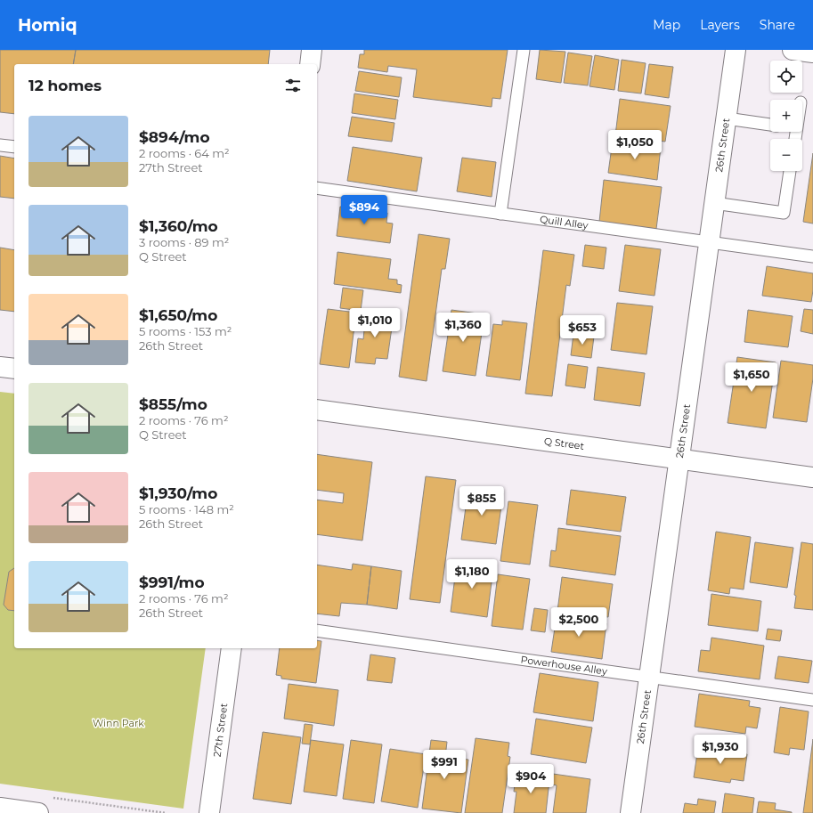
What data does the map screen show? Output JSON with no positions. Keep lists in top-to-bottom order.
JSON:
{
  "streets": {
    "street": ["26th Street", "Q Street", "27th Street"],
    "lane": ["Quill Alley", "Powerhouse Alley"]
  },
  "crossings": [
    ["26th Street", "Quill Alley"],
    ["26th Street", "Q Street"],
    ["26th Street", "Powerhouse Alley"]
  ],
  "parks": ["Winn Park"],
  "page": {
    "header": "Homiq",
    "nav": ["Map", "Layers", "Share"],
    "map_buttons": ["+", "−"],
    "heading": "12 homes",
    "list": [
      {
        "name": "$894/mo",
        "note": "2 rooms · 64 m² · 27th Street"
      },
      {
        "name": "$1,360/mo",
        "note": "3 rooms · 89 m² · Q Street"
      },
      {
        "name": "$1,650/mo",
        "note": "5 rooms · 153 m² · 26th Street"
      },
      {
        "name": "$855/mo",
        "note": "2 rooms · 76 m² · Q Street"
      },
      {
        "name": "$1,930/mo",
        "note": "5 rooms · 148 m² · 26th Street"
      },
      {
        "name": "$991/mo",
        "note": "2 rooms · 76 m² · 26th Street"
      }
    ],
    "price": [
      "$1,050",
      "$894",
      "$1,010",
      "$1,360",
      "$653",
      "$1,650",
      "$855",
      "$1,180",
      "$2,500",
      "$1,930",
      "$991",
      "$904"
    ]
  }
}
